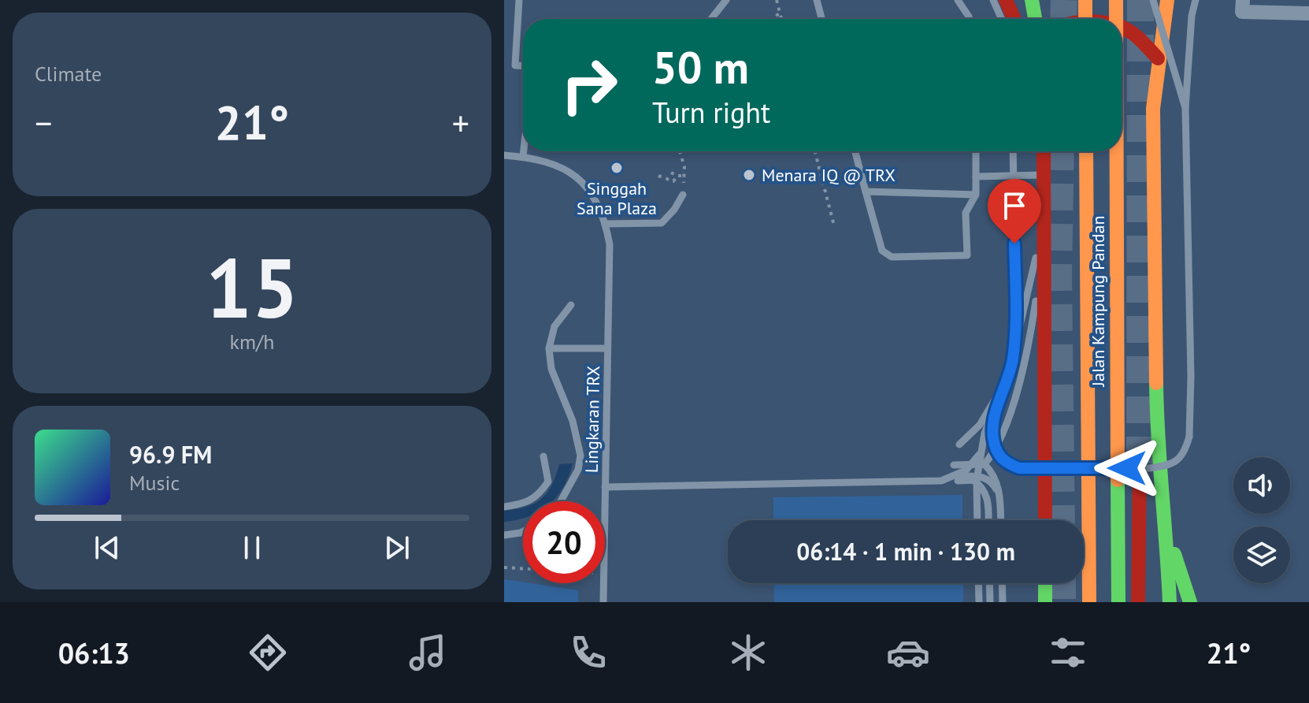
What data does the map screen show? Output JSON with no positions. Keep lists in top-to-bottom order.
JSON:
{
  "streets": {
    "main road": ["Jalan Kampung Pandan"],
    "lane": ["Lingkaran TRX"]
  },
  "places": ["Singgah Sana Plaza", "Menara IQ @ TRX"],
  "page": {
    "tile": [
      "Climate",
      ["15", "km/h"]
    ],
    "turn": ["50 m", "Turn right"],
    "heat": ["−", "21°", "+"],
    "song": ["96.9 FM", "Music"],
    "limit": "20",
    "trip": "06:14 · 1 min · 130 m",
    "tabs": ["06:13", "21°"]
  }
}
